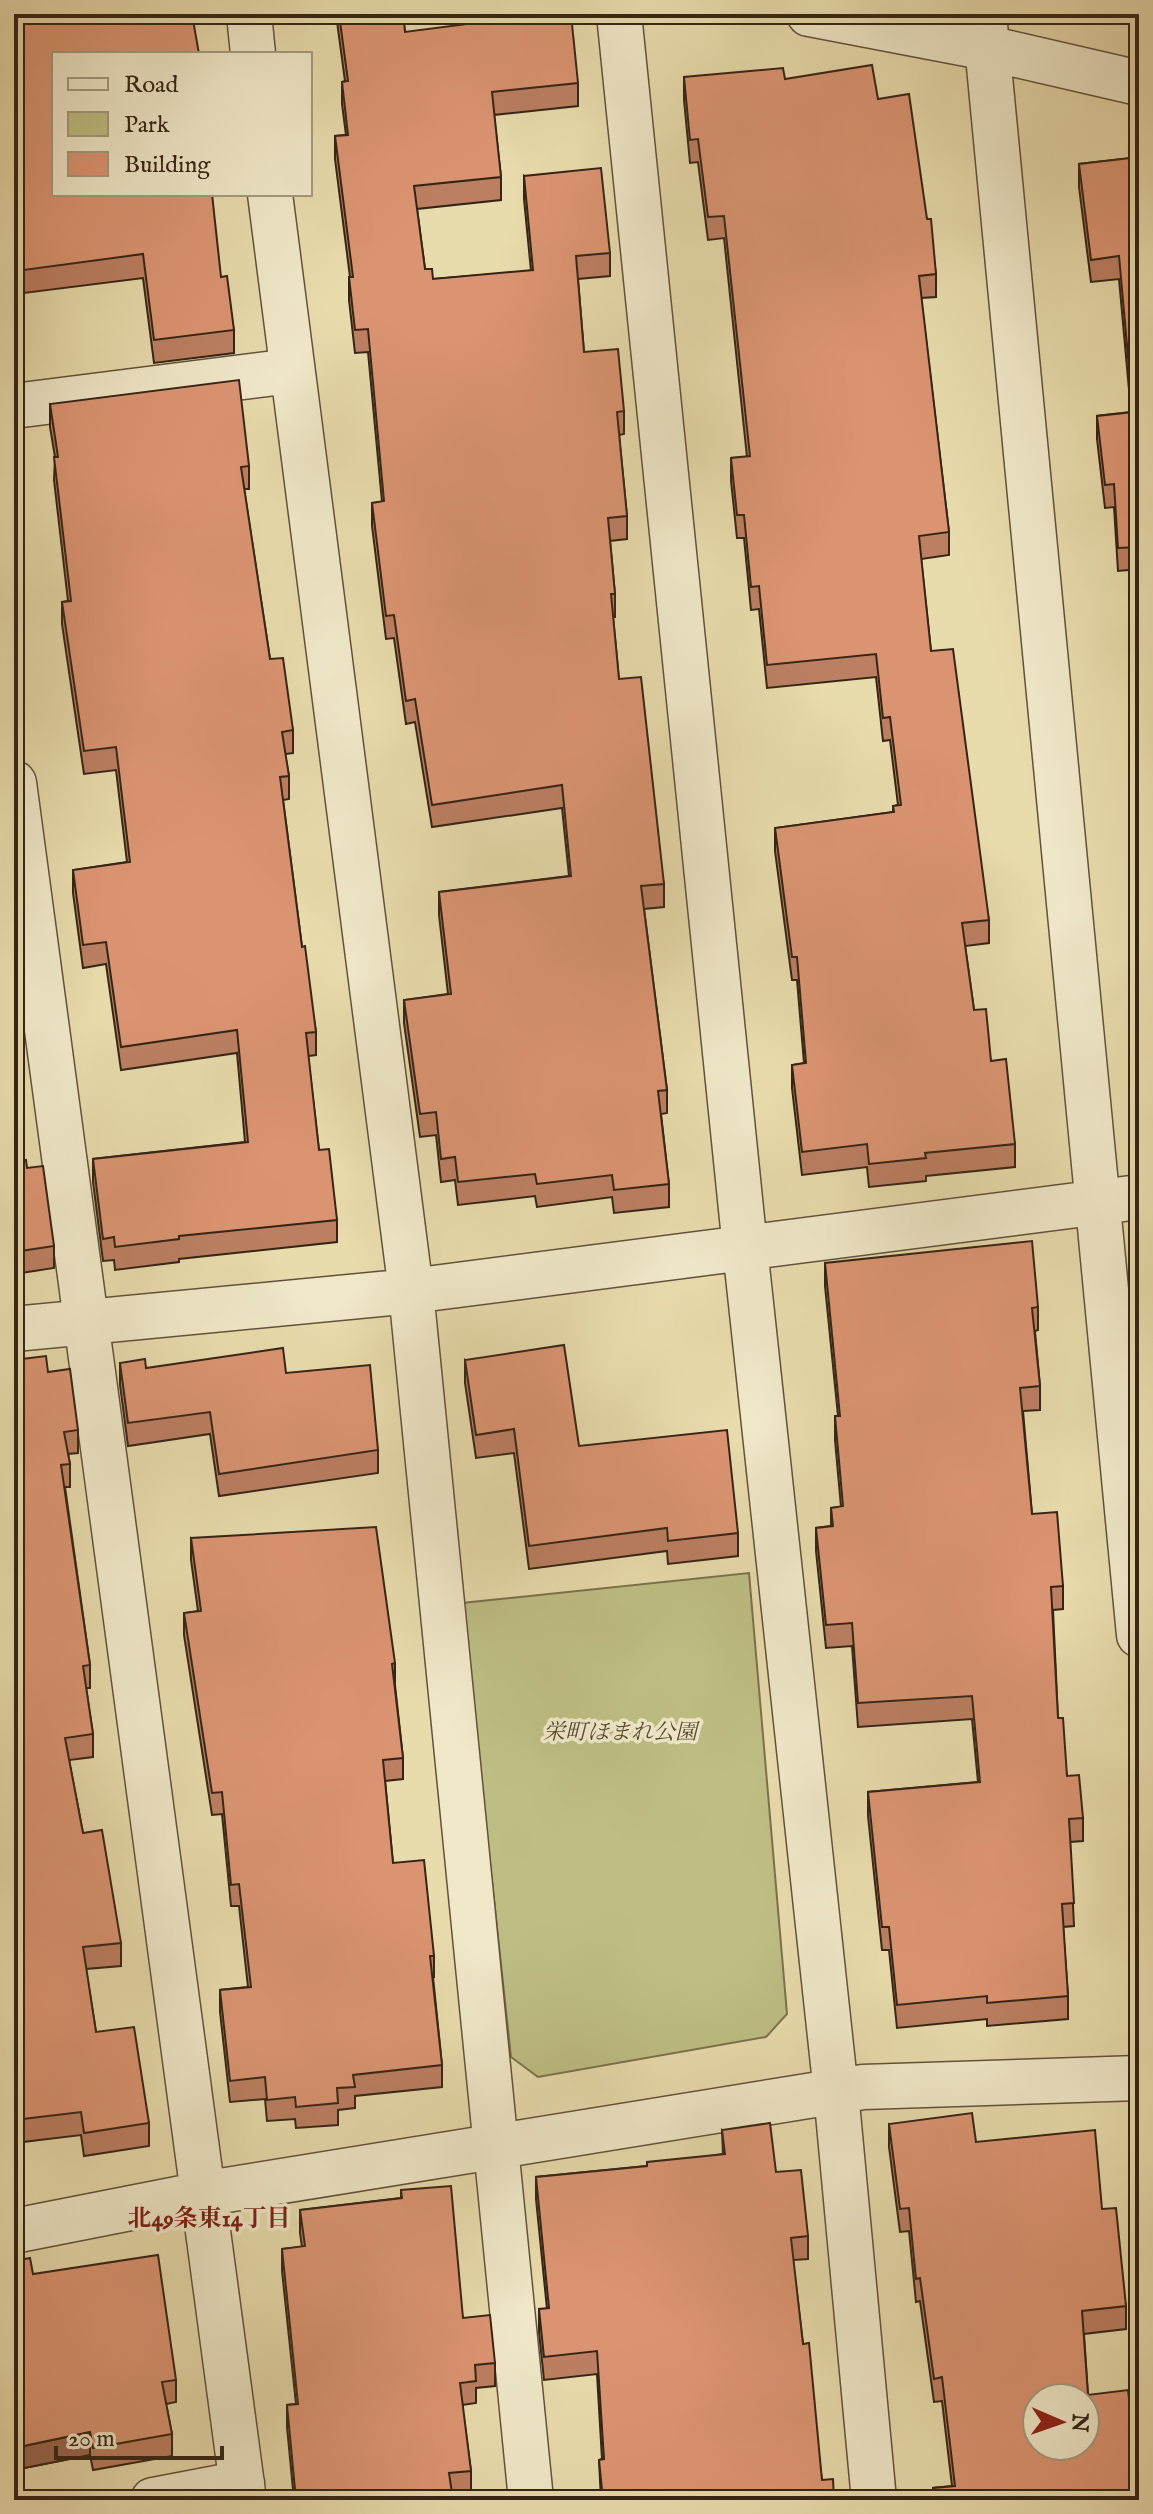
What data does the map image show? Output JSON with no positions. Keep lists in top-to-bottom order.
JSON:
{
  "districts": ["北49条東14丁目"],
  "parks": ["栄町ほまれ公園"],
  "legend": ["Road", "Park", "Building"],
  "scale_bar": "20 m",
  "north": "right"
}
